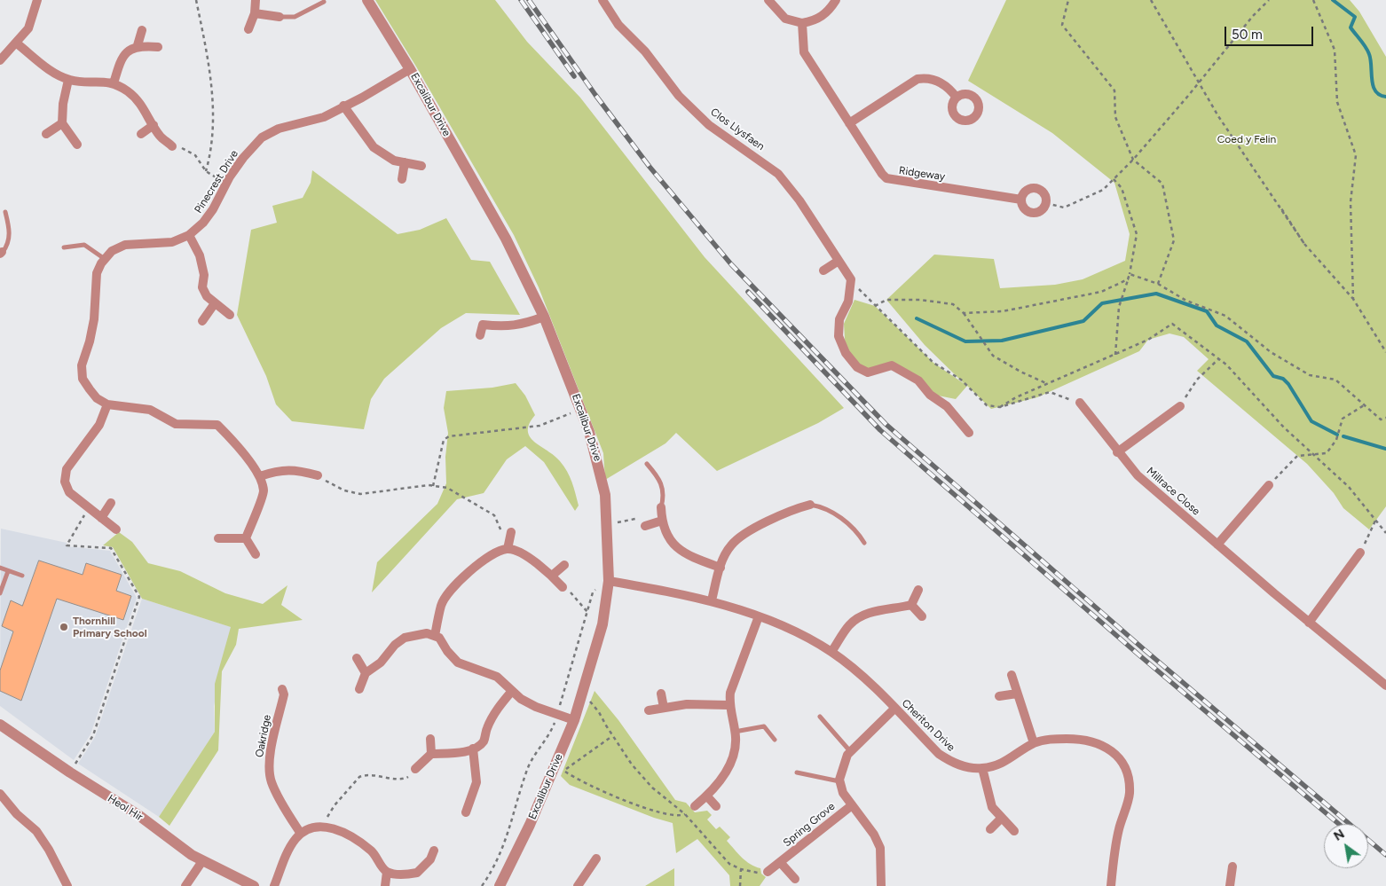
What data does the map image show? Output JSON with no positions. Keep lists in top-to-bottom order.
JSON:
{
  "streets": {
    "street": [
      "Excalibur Drive",
      "Clos Llysfaen",
      "Ridgeway",
      "Pinecrest Drive",
      "Millrace Close",
      "Cheriton Drive",
      "Oakridge",
      "Heol Hir",
      "Spring Grove"
    ]
  },
  "crossings": [
    ["Excalibur Drive", "Pinecrest Drive"],
    ["Excalibur Drive", "Cheriton Drive"]
  ],
  "parks": ["Coed y Felin"],
  "places": ["Thornhill Primary School"],
  "scale_bar": "50 m",
  "north": "top left"
}
